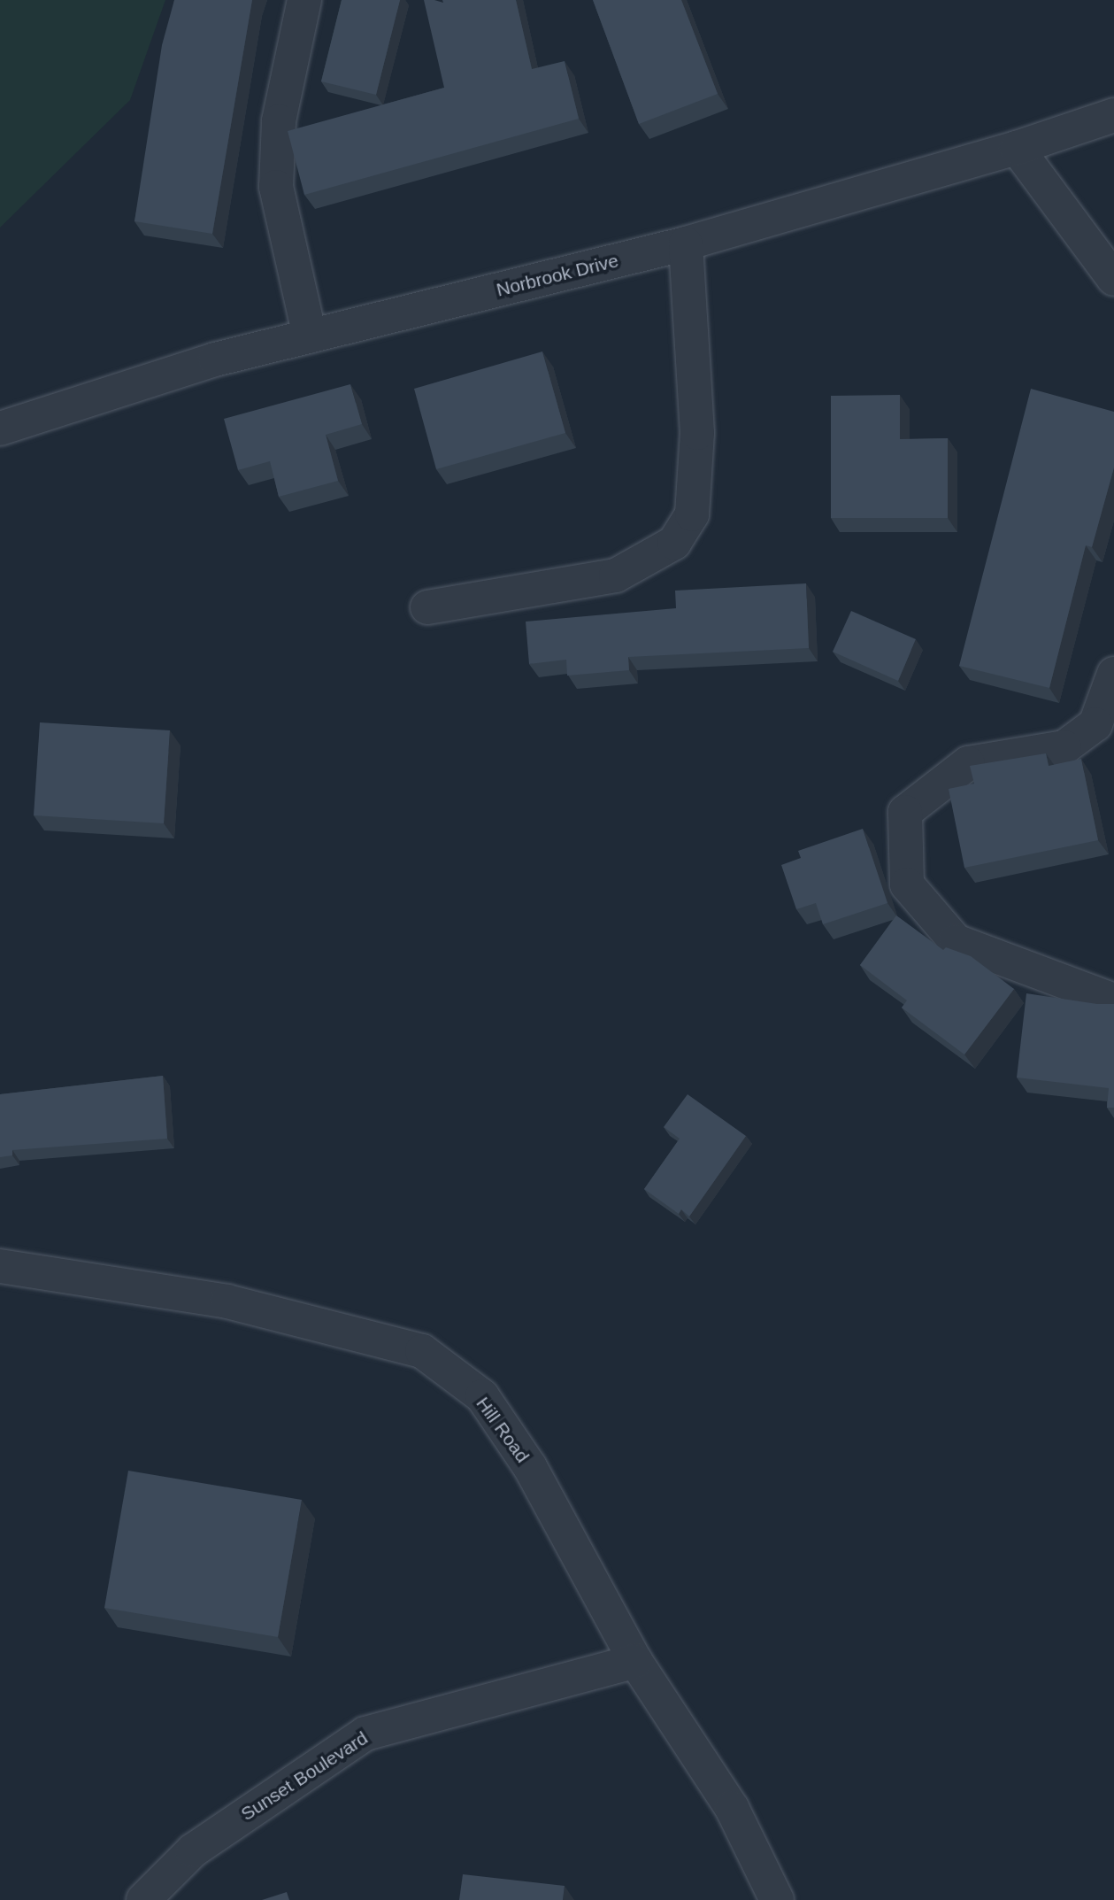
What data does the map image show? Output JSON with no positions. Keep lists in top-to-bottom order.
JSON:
{
  "streets": {
    "street": ["Norbrook Drive", "Hill Road", "Sunset Boulevard"]
  },
  "crossings": [
    ["Hill Road", "Sunset Boulevard"]
  ]
}
